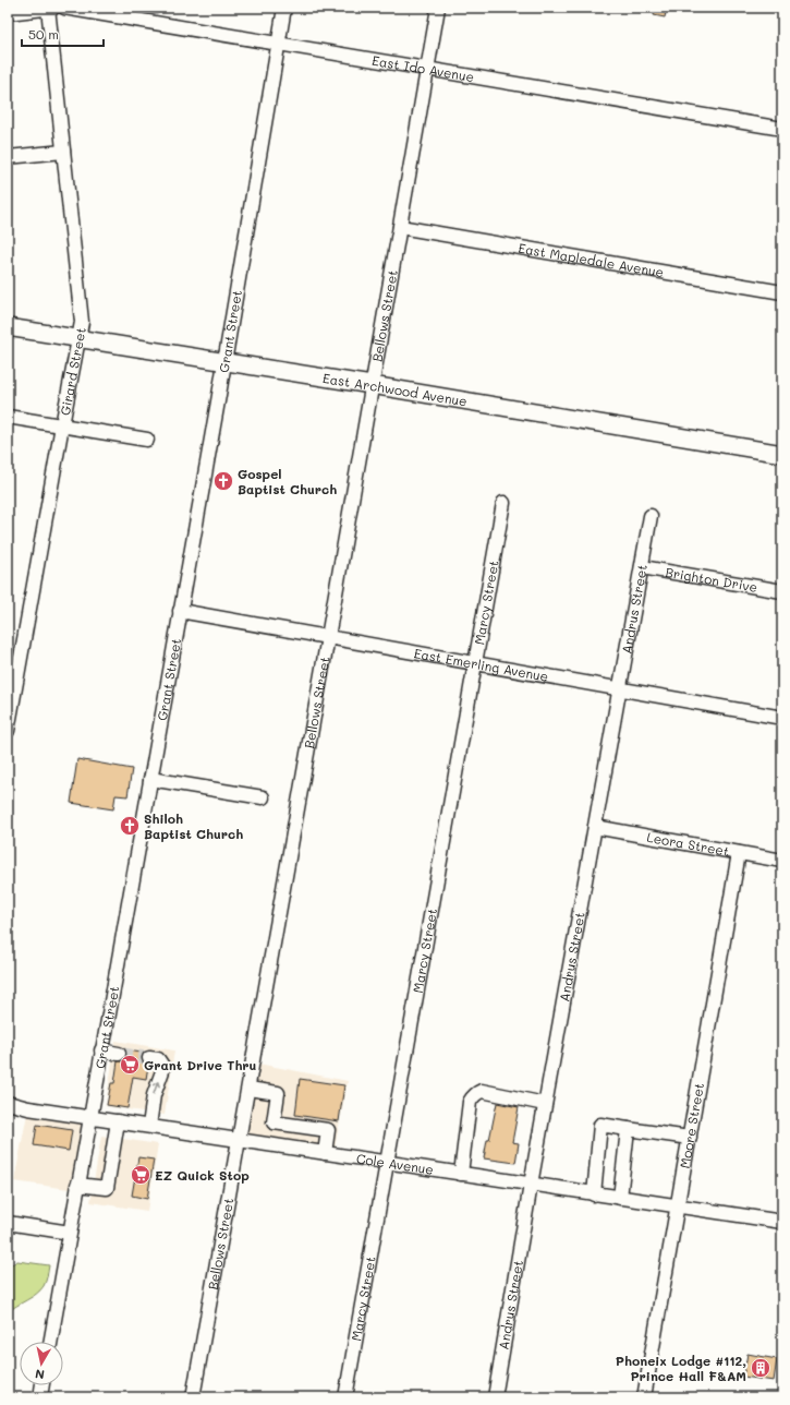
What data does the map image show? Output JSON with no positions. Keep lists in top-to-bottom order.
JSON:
{
  "streets": {
    "main road": ["East Archwood Avenue"],
    "street": [
      "East Ido Avenue",
      "East Mapledale Avenue",
      "Bellows Street",
      "Grant Street",
      "Girard Street",
      "Brighton Drive",
      "Marcy Street",
      "Andrus Street",
      "East Emerling Avenue",
      "Leora Street",
      "Moore Street",
      "Cole Avenue"
    ]
  },
  "crossings": [
    ["East Ido Avenue", "Bellows Street"],
    ["East Ido Avenue", "Grant Street"],
    ["East Mapledale Avenue", "Bellows Street"],
    ["Bellows Street", "East Archwood Avenue"],
    ["Bellows Street", "East Emerling Avenue"],
    ["Bellows Street", "Cole Avenue"],
    ["Grant Street", "East Archwood Avenue"],
    ["Grant Street", "East Emerling Avenue"],
    ["Grant Street", "Cole Avenue"],
    ["Girard Street", "East Archwood Avenue"],
    ["Brighton Drive", "Andrus Street"],
    ["Marcy Street", "East Emerling Avenue"],
    ["Marcy Street", "Cole Avenue"],
    ["Andrus Street", "East Emerling Avenue"],
    ["Andrus Street", "Leora Street"],
    ["Andrus Street", "Cole Avenue"],
    ["Leora Street", "Moore Street"],
    ["Moore Street", "Cole Avenue"]
  ],
  "places": {
    "church": ["Gospel Baptist Church", "Shiloh Baptist Church"],
    "supermarket": ["Grant Drive Thru", "EZ Quick Stop"],
    "building": ["Phoneix Lodge #112, Prince Hall F&AM"]
  },
  "scale_bar": "50 m",
  "north": "bottom"
}
